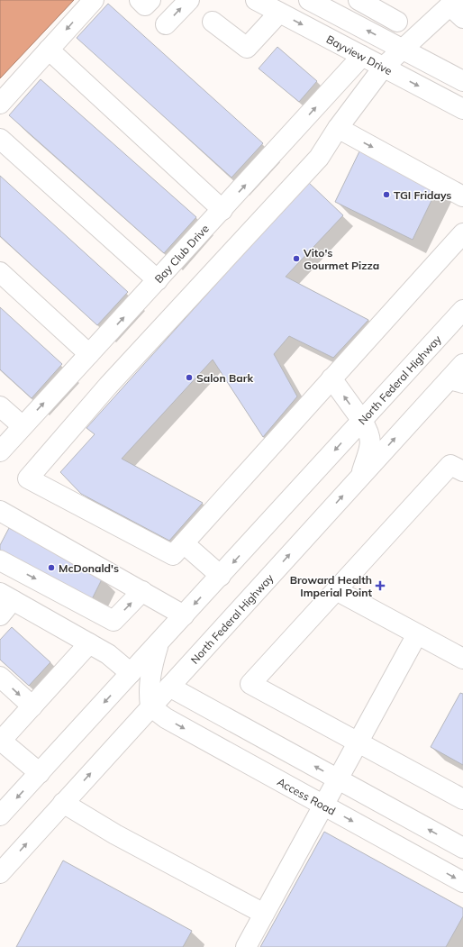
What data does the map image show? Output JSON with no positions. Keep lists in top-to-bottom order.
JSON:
{
  "streets": {
    "street": [
      "Bayview Drive",
      "Bay Club Drive",
      "North Federal Highway",
      "Access Road"
    ]
  },
  "crossings": [
    ["Bayview Drive", "Bay Club Drive"],
    ["North Federal Highway", "Access Road"]
  ],
  "one_way": ["Bay Club Drive"],
  "places": {
    "other": [
      "TGI Fridays",
      "Vito's Gourmet Pizza",
      "Salon Bark",
      "McDonald's"
    ],
    "health": ["Broward Health Imperial Point"]
  }
}
